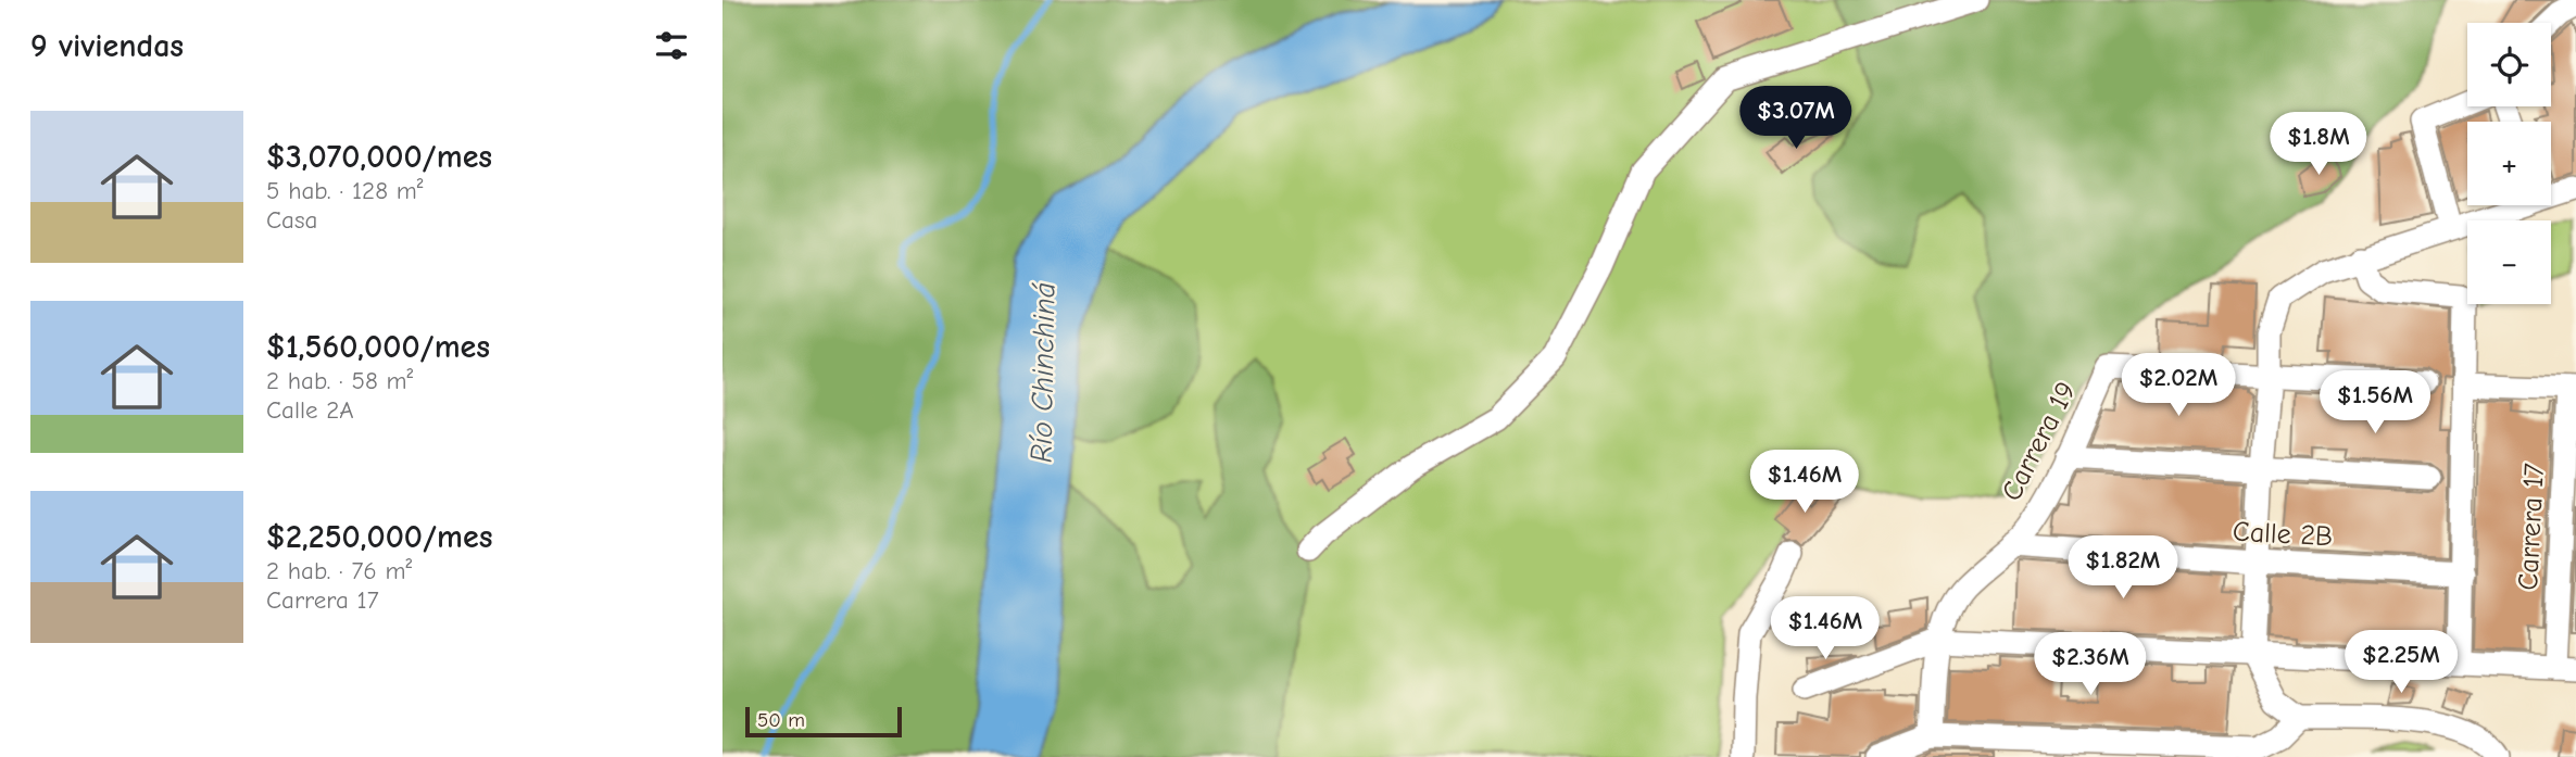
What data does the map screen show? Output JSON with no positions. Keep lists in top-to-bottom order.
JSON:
{
  "streets": {
    "street": ["Carrera 19", "Carrera 17", "Calle 2B"]
  },
  "crossings": [
    ["Carrera 19", "Calle 2B"]
  ],
  "water": ["Río Chinchiná"],
  "scale_bar": "50 m",
  "page": {
    "heading": "9 viviendas",
    "map_buttons": ["+", "−"],
    "price": [
      "$3.07M",
      "$1.8M",
      "$2.02M",
      "$1.56M",
      "$1.46M",
      "$1.82M",
      "$1.46M",
      "$2.25M",
      "$2.36M"
    ],
    "list": [
      {
        "name": "$3,070,000/mes",
        "note": "5 hab. · 128 m² · Casa"
      },
      {
        "name": "$1,560,000/mes",
        "note": "2 hab. · 58 m² · Calle 2A"
      },
      {
        "name": "$2,250,000/mes",
        "note": "2 hab. · 76 m² · Carrera 17"
      }
    ],
    "scale": "50 m"
  }
}
